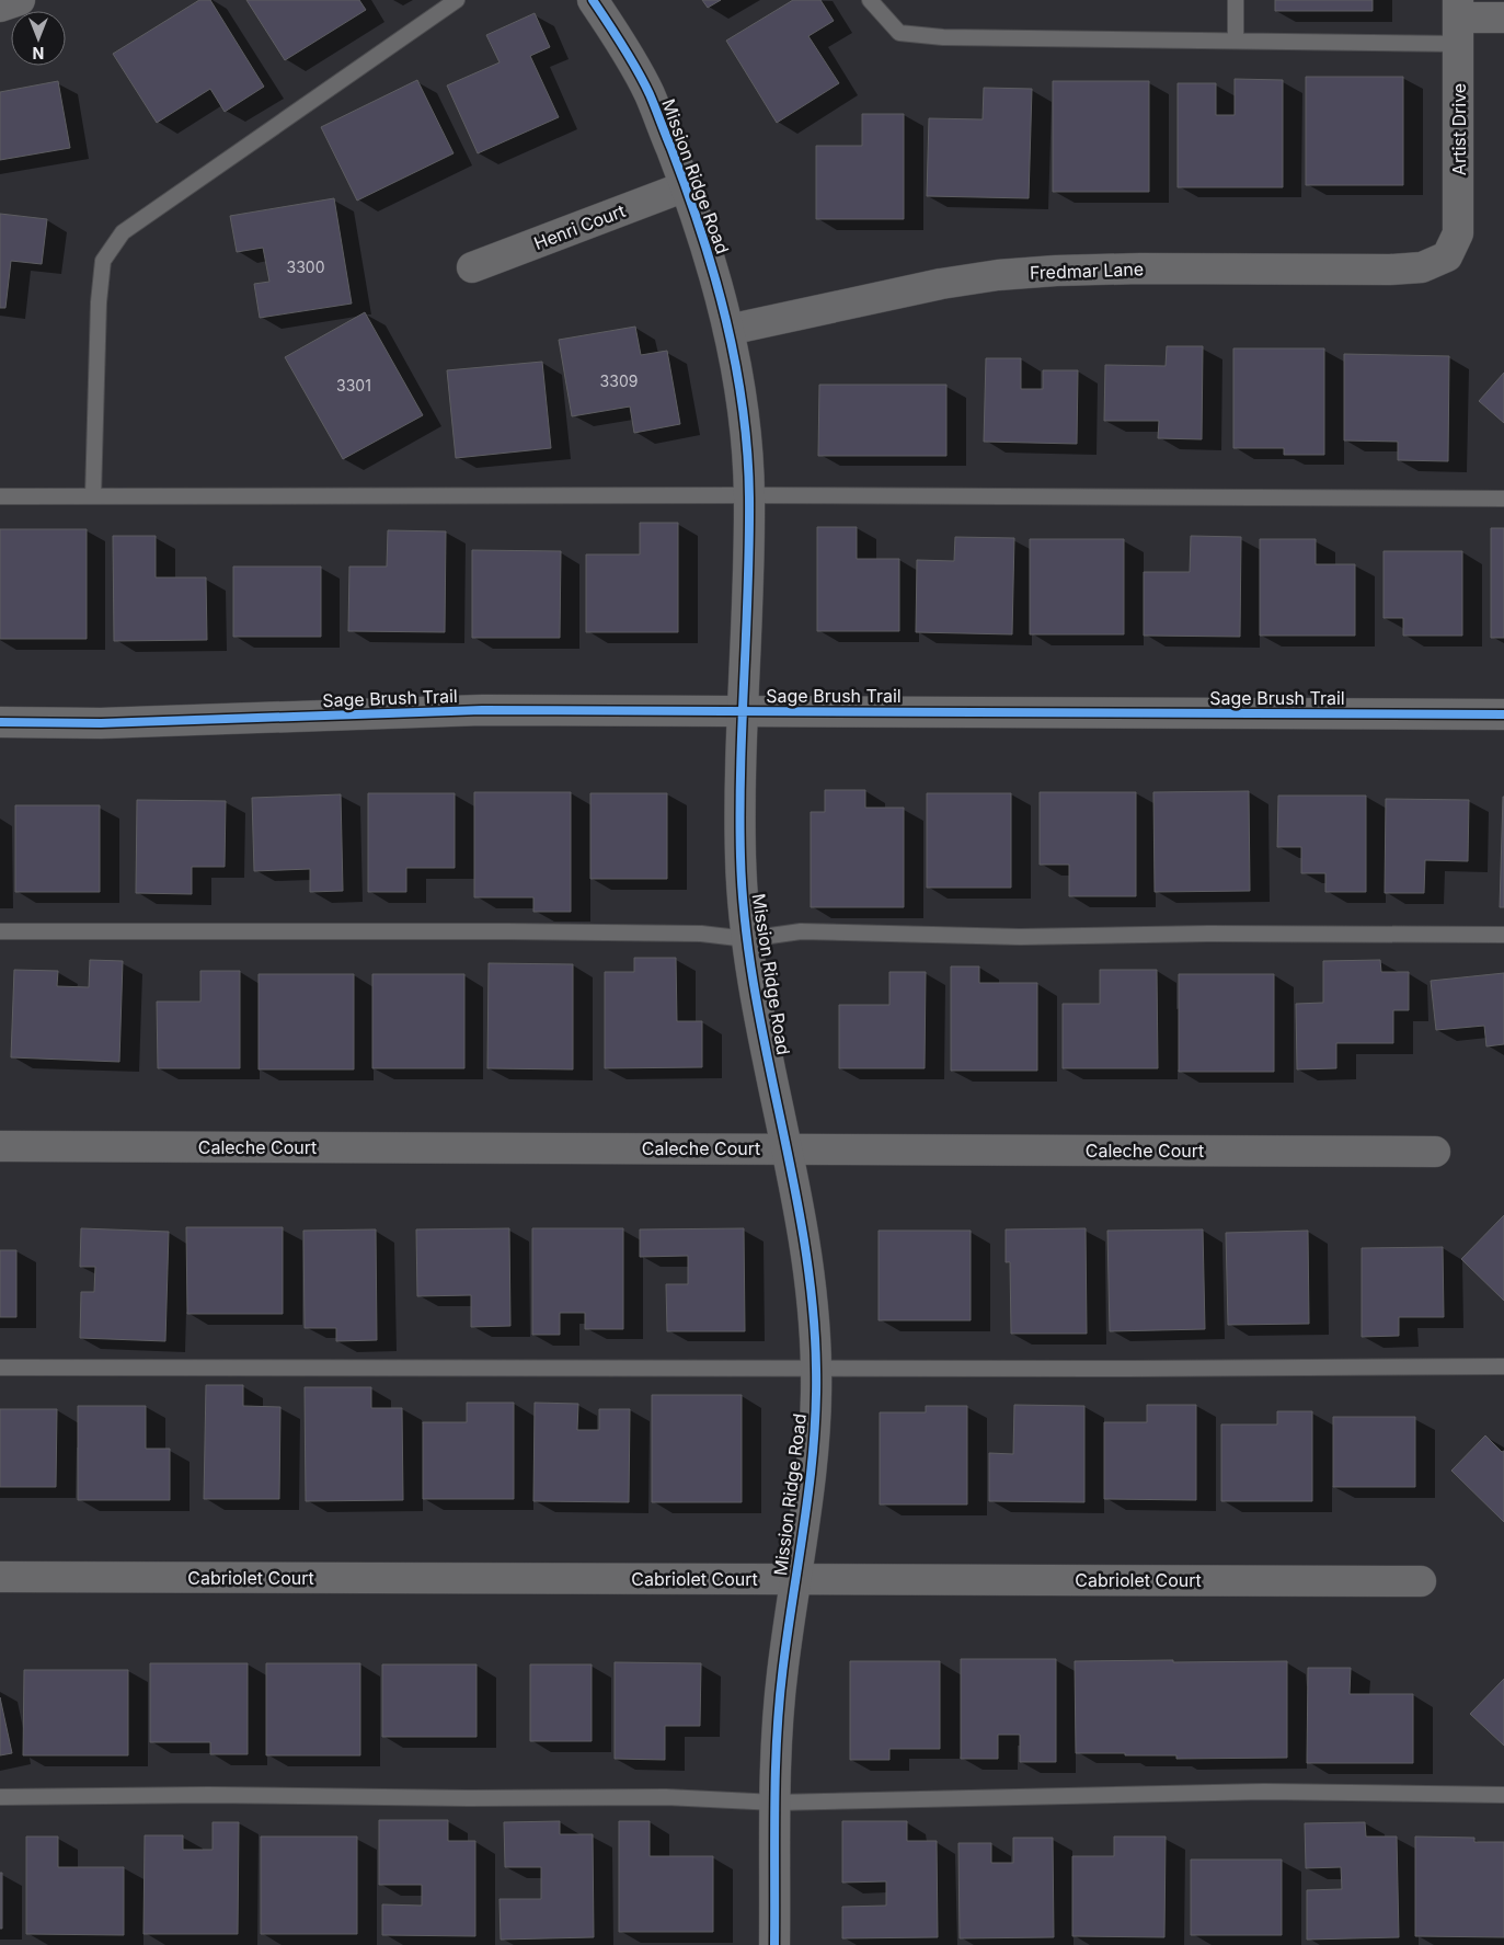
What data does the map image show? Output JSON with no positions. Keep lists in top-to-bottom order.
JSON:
{
  "streets": {
    "street": [
      "Artist Drive",
      "Mission Ridge Road",
      "Henri Court",
      "Fredmar Lane",
      "Sage Brush Trail",
      "Caleche Court",
      "Cabriolet Court"
    ]
  },
  "crossings": [
    ["Artist Drive", "Fredmar Lane"],
    ["Mission Ridge Road", "Henri Court"],
    ["Mission Ridge Road", "Fredmar Lane"],
    ["Mission Ridge Road", "Sage Brush Trail"],
    ["Mission Ridge Road", "Caleche Court"],
    ["Mission Ridge Road", "Cabriolet Court"]
  ],
  "house_numbers": ["3300", "3309", "3301"],
  "north": "bottom"
}
